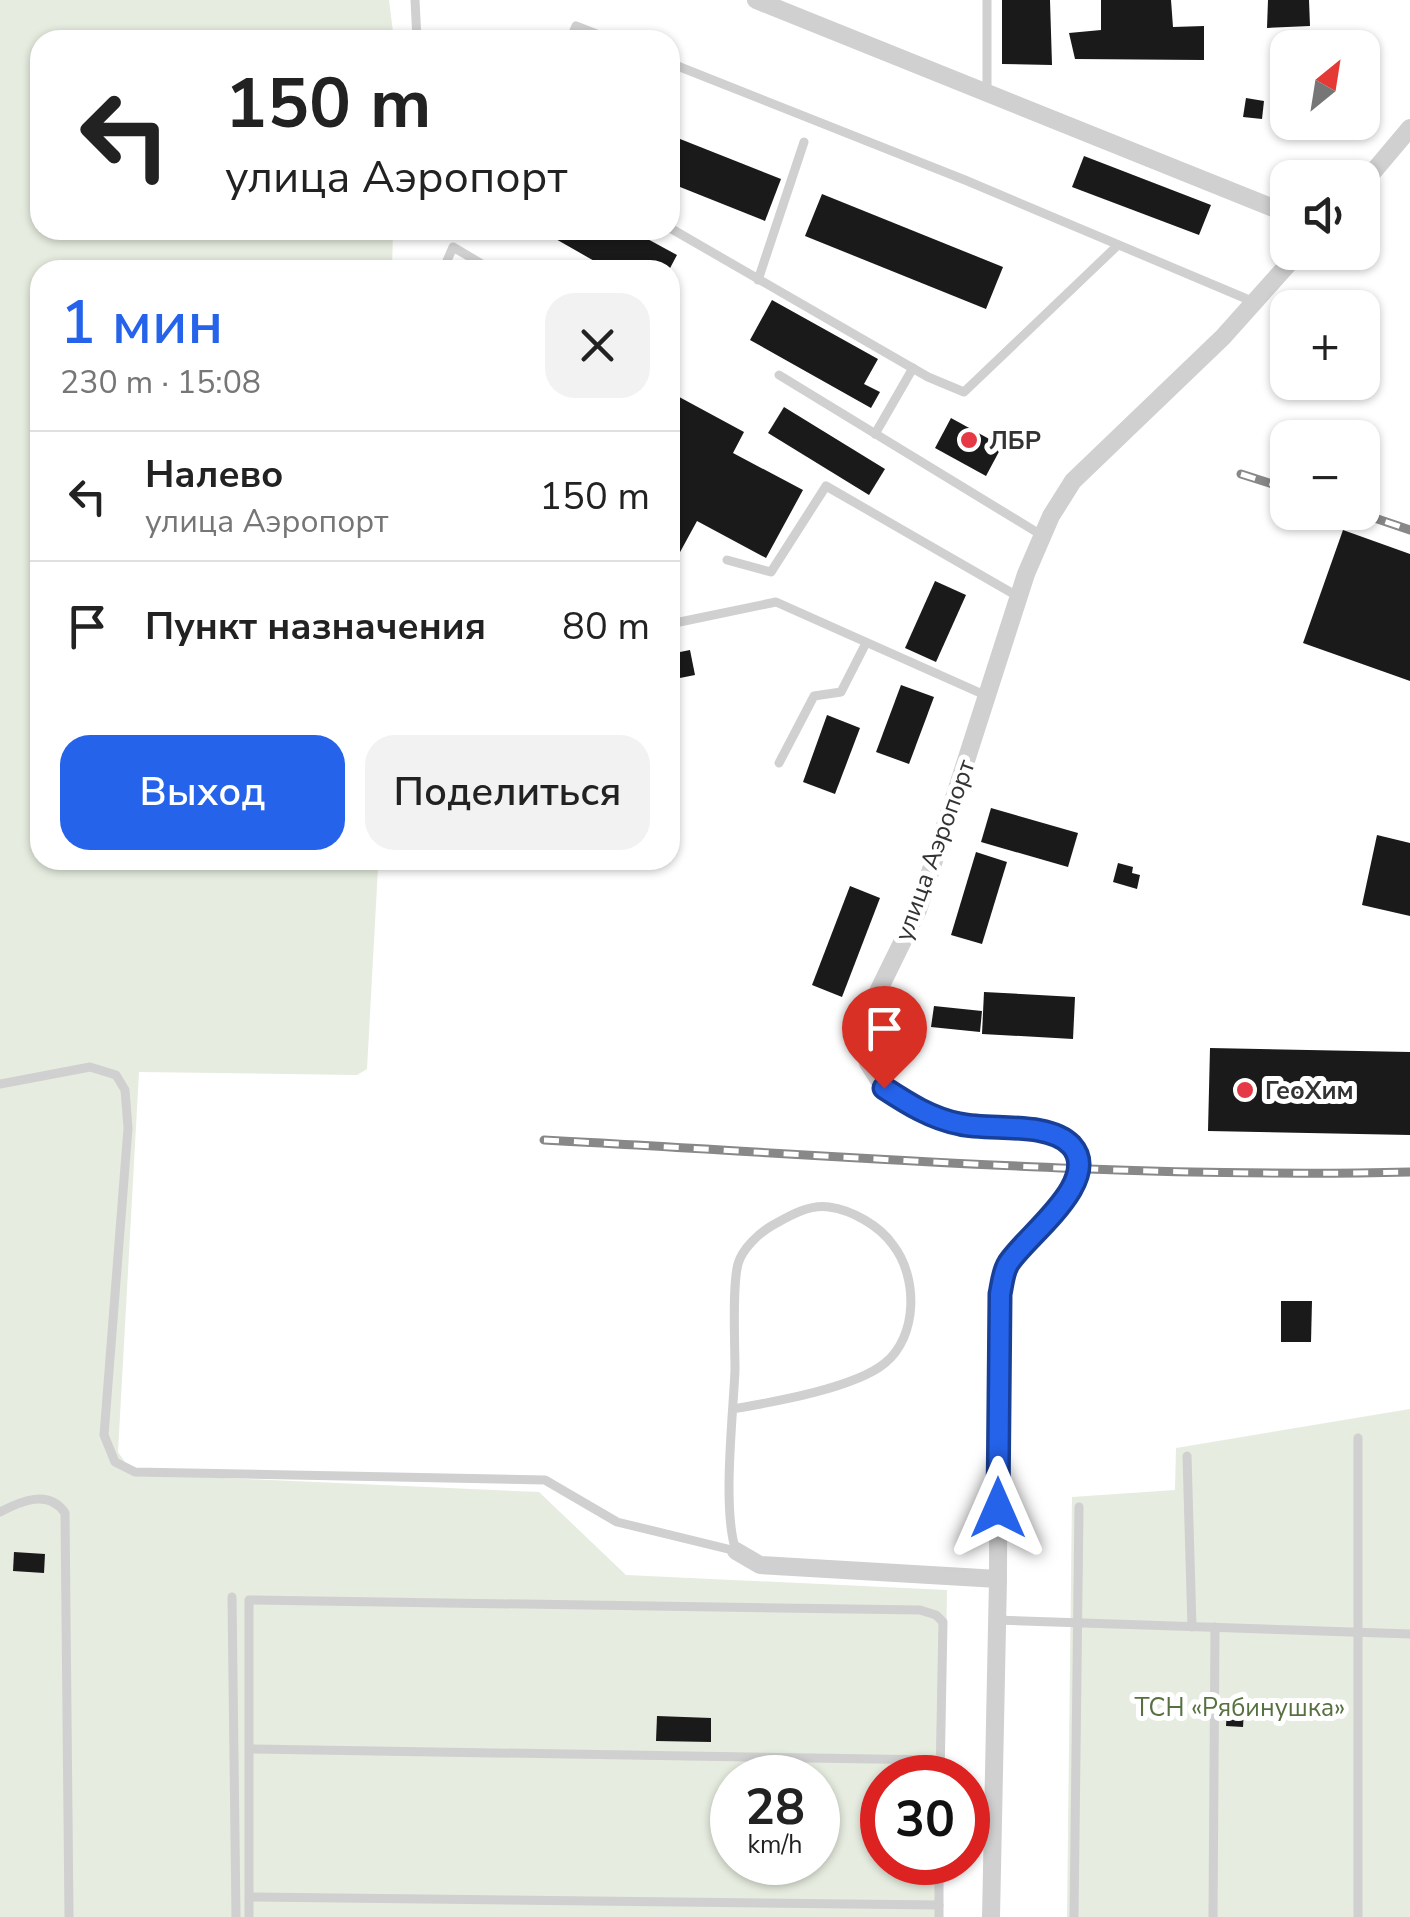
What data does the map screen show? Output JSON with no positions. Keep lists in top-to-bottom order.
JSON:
{
  "streets": {
    "street": ["улица Аэропорт"]
  },
  "parks": ["ТСН «Рябинушка»"],
  "places": ["ЛБР", "ГеоХим"],
  "north": "top right",
  "page": {
    "map_buttons": ["+", "−"],
    "turn": ["150 m", "улица Аэропорт"],
    "heading": ["1 мин", "230 m · 15:08"],
    "list": [
      {
        "name": "Налево",
        "note": "улица Аэропорт",
        "value": "150 m"
      },
      {
        "name": "Пункт назначения",
        "value": "80 m"
      }
    ],
    "buttons": ["Выход", "Поделиться"],
    "speed": "28 km/h",
    "limit": "30"
  }
}
